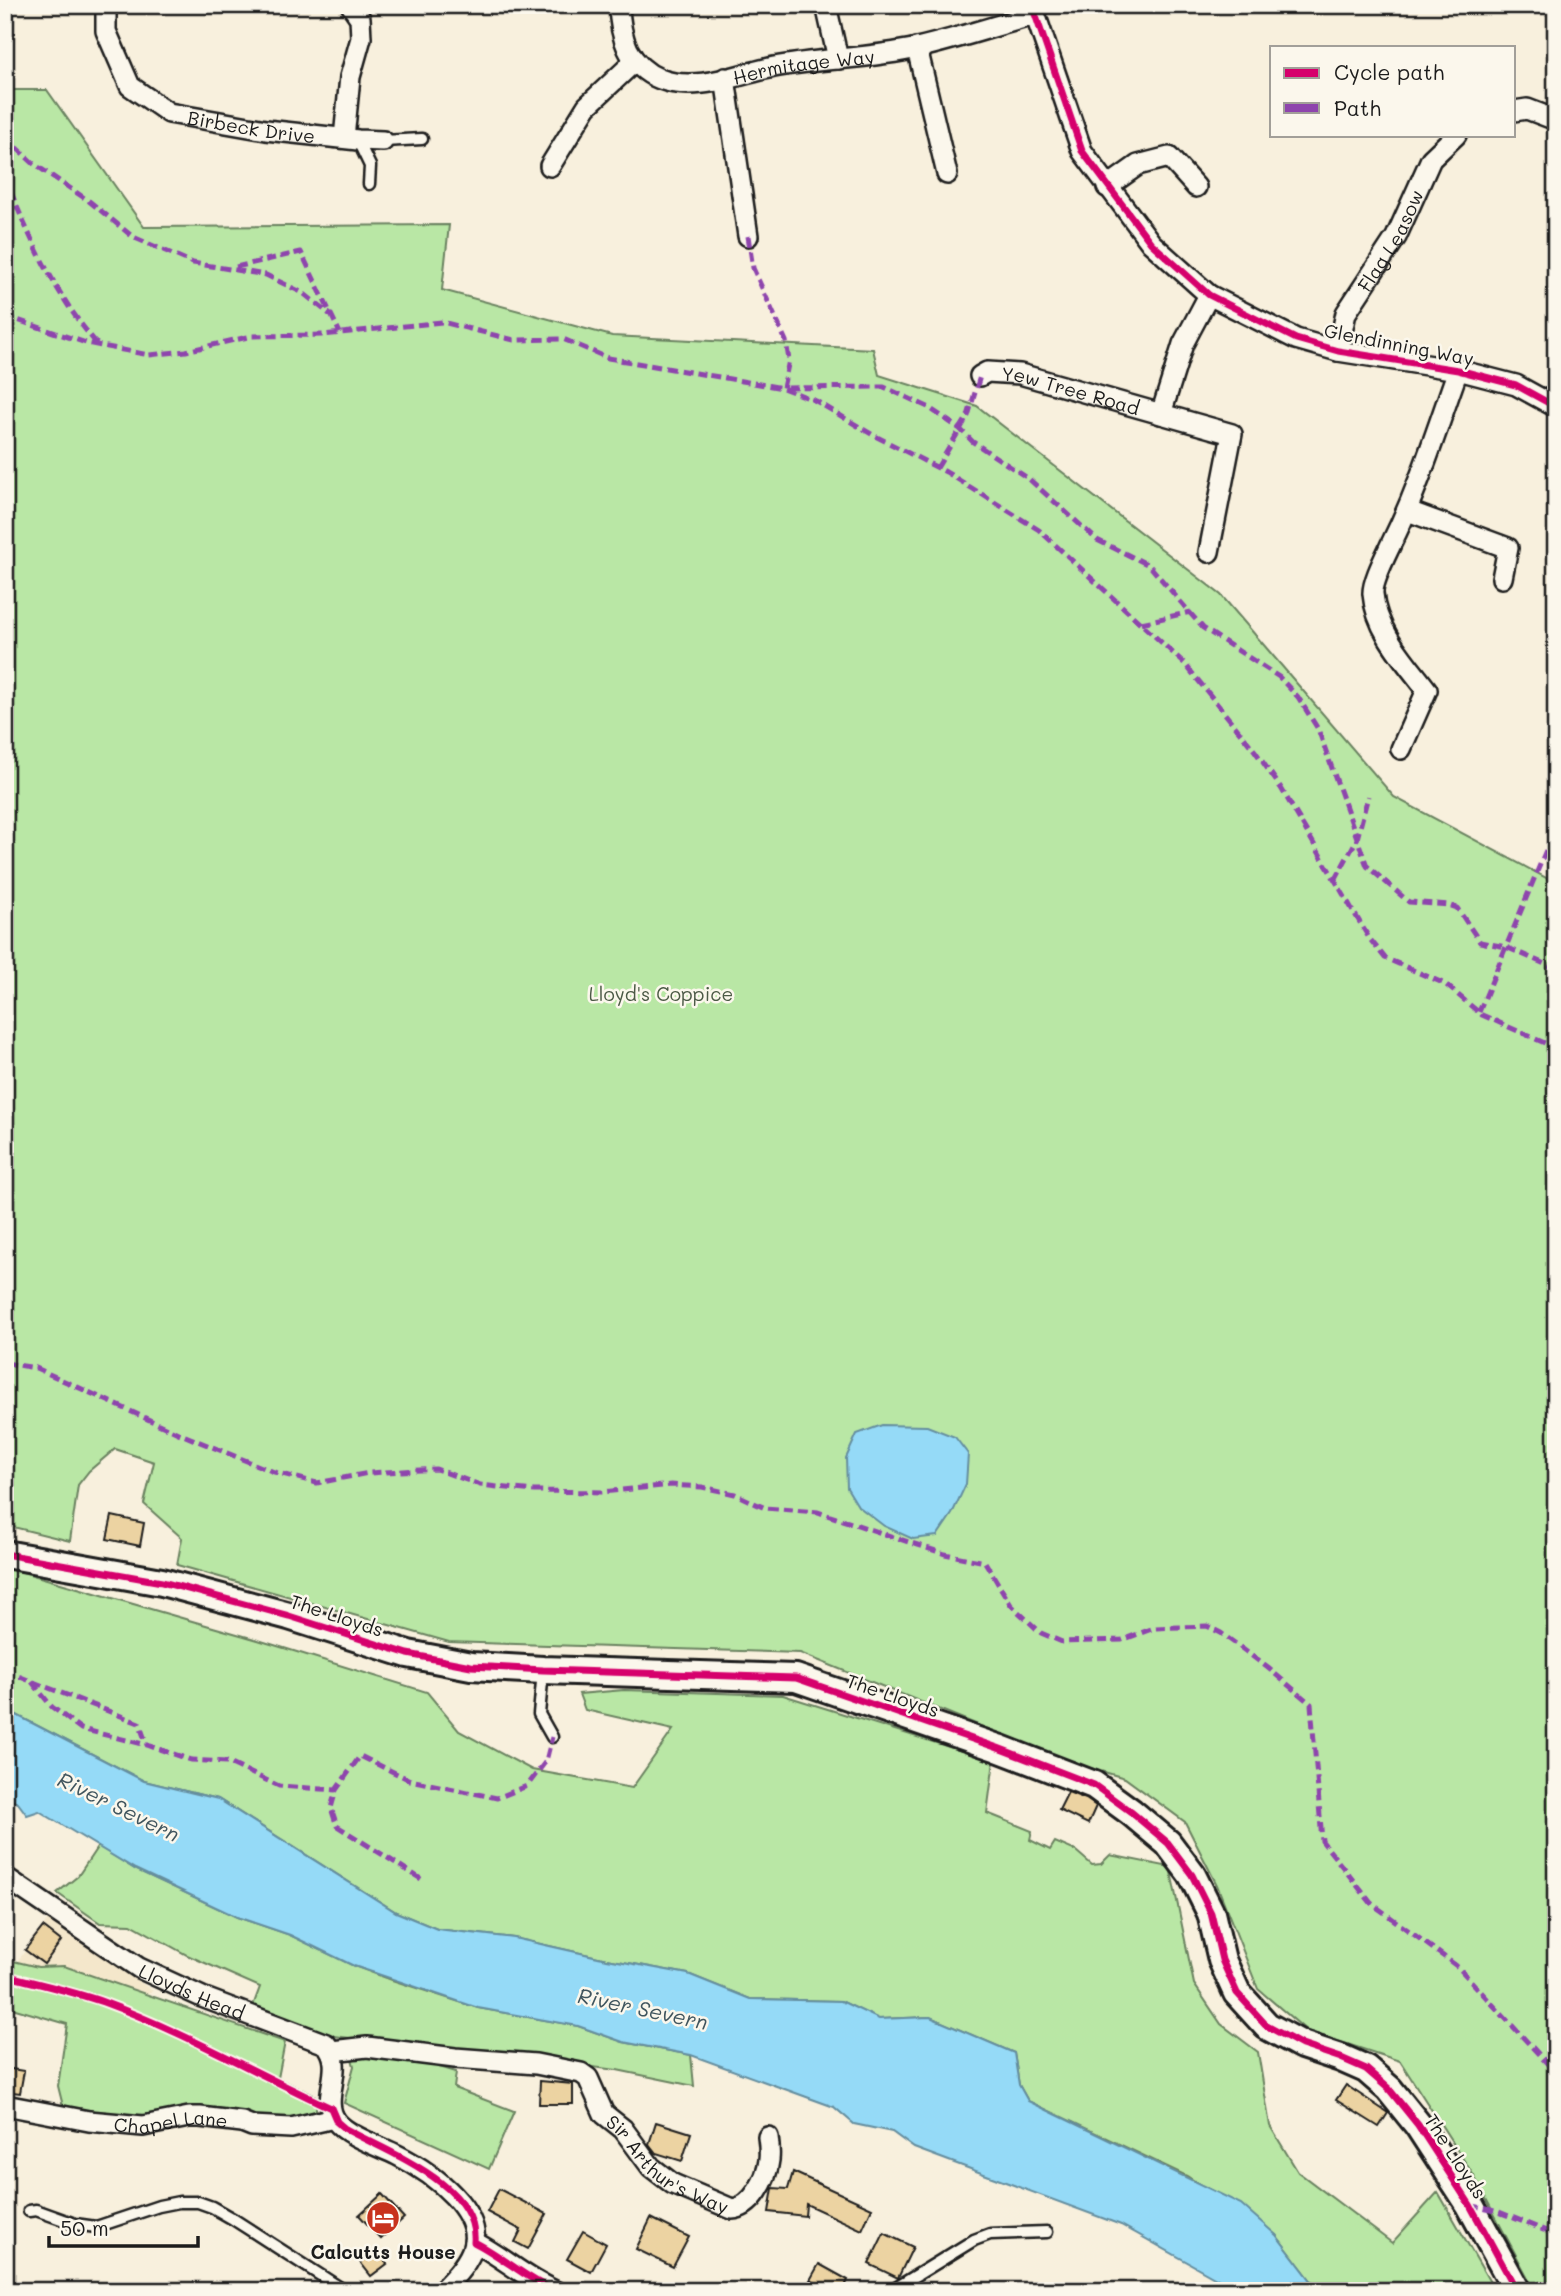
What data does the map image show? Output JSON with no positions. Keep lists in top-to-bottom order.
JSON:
{
  "streets": {
    "street": [
      "Hermitage Way",
      "Birbeck Drive",
      "Flag Leasow",
      "Glendinning Way",
      "Yew Tree Road",
      "The Lloyds",
      "Lloyds Head",
      "Chapel Lane",
      "Sir Arthur's Way"
    ]
  },
  "crossings": [
    ["Hermitage Way", "Glendinning Way"],
    ["Flag Leasow", "Glendinning Way"],
    ["Glendinning Way", "Yew Tree Road"],
    ["Lloyds Head", "Sir Arthur's Way"]
  ],
  "water": ["River Severn"],
  "parks": ["Lloyd's Coppice"],
  "places": {
    "hotel": ["Calcutts House"]
  },
  "legend": ["Cycle path", "Path"],
  "scale_bar": "50 m"
}
